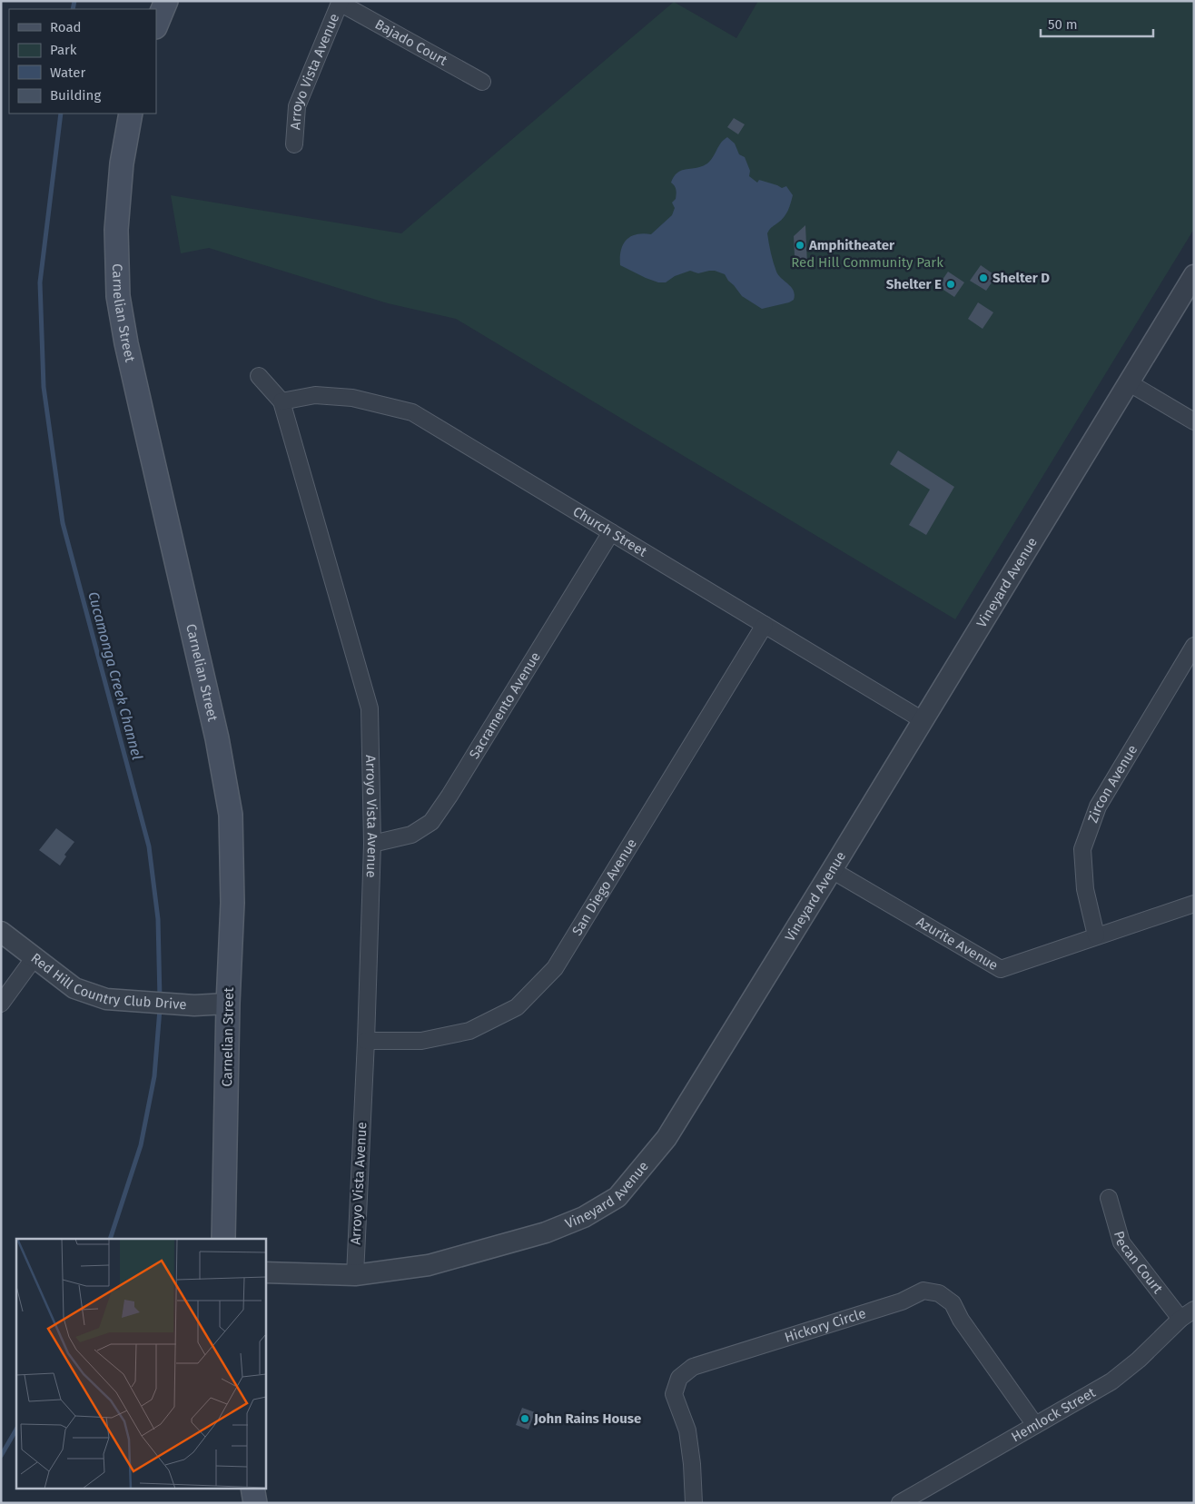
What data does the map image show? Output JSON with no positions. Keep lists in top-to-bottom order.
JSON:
{
  "streets": {
    "main road": ["Carnelian Street"],
    "street": [
      "Bajado Court",
      "Arroyo Vista Avenue",
      "Church Street",
      "Vineyard Avenue",
      "Sacramento Avenue",
      "Zircon Avenue",
      "San Diego Avenue",
      "Azurite Avenue",
      "Red Hill Country Club Drive",
      "Pecan Court",
      "Hickory Circle",
      "Hemlock Street"
    ]
  },
  "crossings": [
    ["Bajado Court", "Arroyo Vista Avenue"],
    ["Arroyo Vista Avenue", "Church Street"],
    ["Arroyo Vista Avenue", "Vineyard Avenue"],
    ["Arroyo Vista Avenue", "Sacramento Avenue"],
    ["Arroyo Vista Avenue", "San Diego Avenue"],
    ["Carnelian Street", "Red Hill Country Club Drive"],
    ["Church Street", "Vineyard Avenue"],
    ["Church Street", "Sacramento Avenue"],
    ["Church Street", "San Diego Avenue"],
    ["Vineyard Avenue", "Azurite Avenue"],
    ["Zircon Avenue", "Azurite Avenue"],
    ["Pecan Court", "Hemlock Street"],
    ["Hickory Circle", "Hemlock Street"]
  ],
  "water": ["Cucamonga Creek Channel"],
  "parks": ["Red Hill Community Park"],
  "places": [
    "Amphitheater",
    "Shelter D",
    "Shelter E",
    "John Rains House"
  ],
  "legend": [
    "Road",
    "Park",
    "Water",
    "Building"
  ],
  "scale_bar": "50 m"
}
